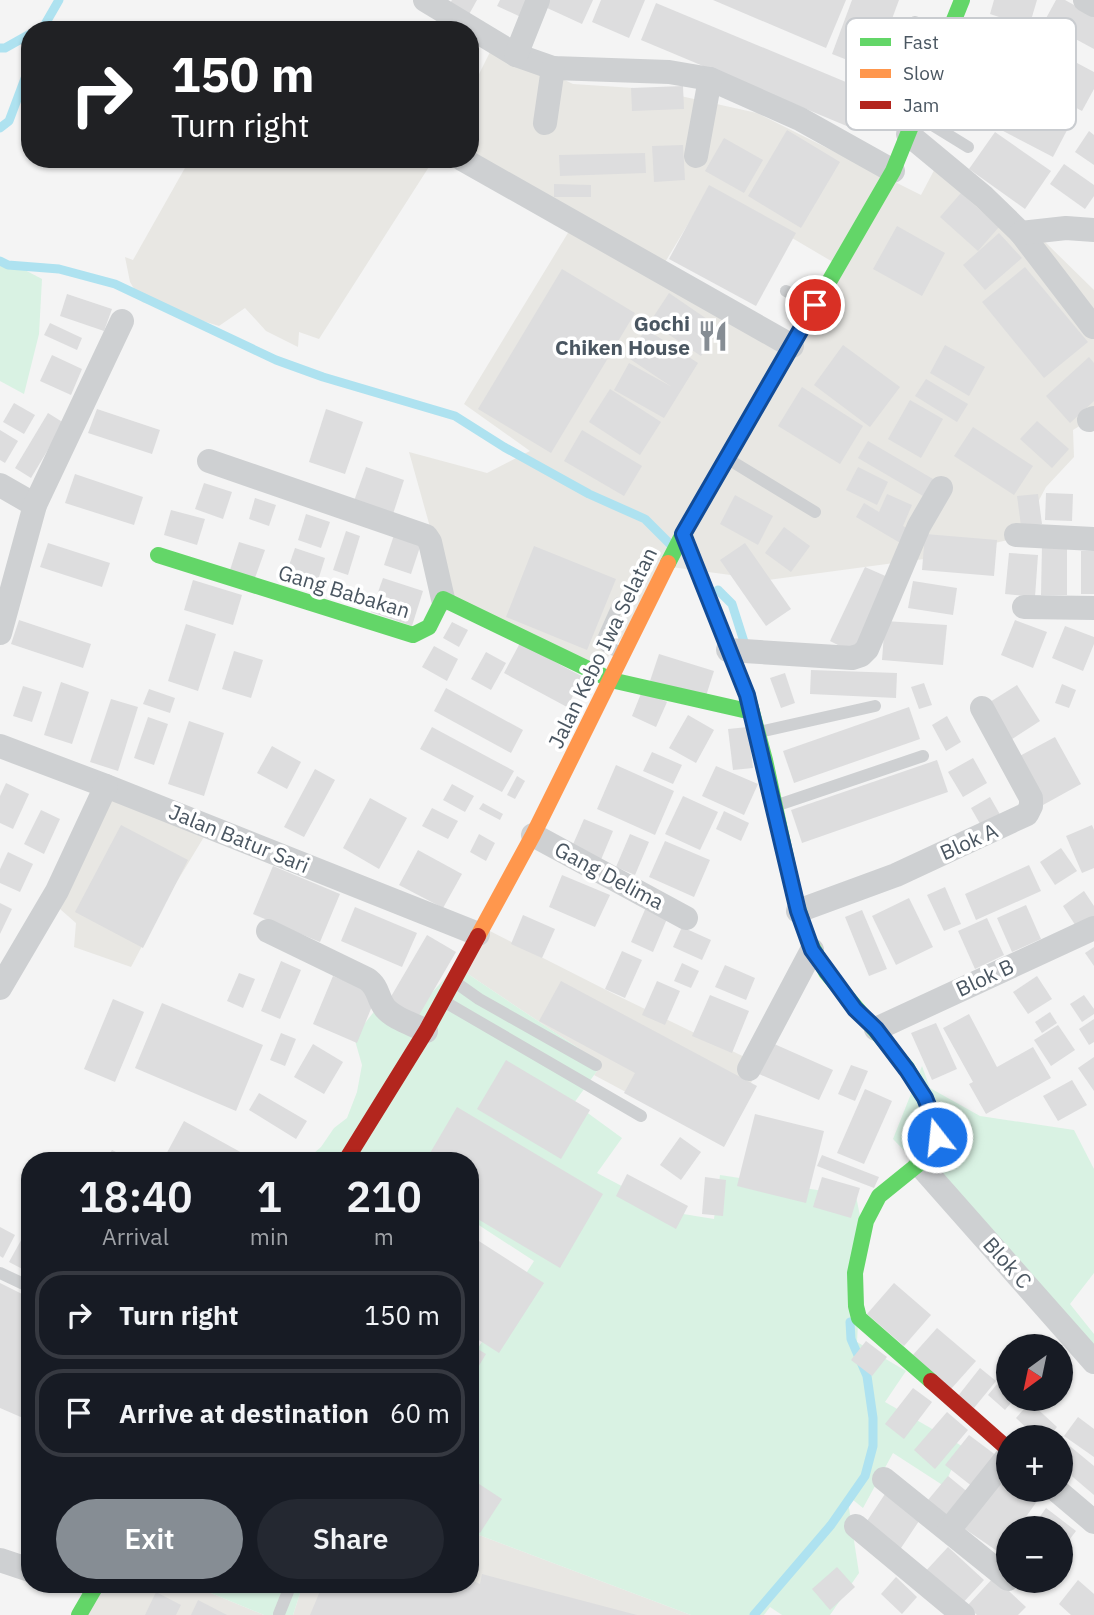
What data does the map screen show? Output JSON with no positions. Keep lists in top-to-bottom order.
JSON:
{
  "streets": {
    "street": [
      "Gang Babakan",
      "Jalan Kebo Iwa Selatan",
      "Jalan Batur Sari",
      "Blok A",
      "Gang Delima",
      "Blok B",
      "Blok C"
    ]
  },
  "crossings": [
    ["Gang Babakan", "Jalan Kebo Iwa Selatan"],
    ["Jalan Kebo Iwa Selatan", "Jalan Batur Sari"],
    ["Jalan Kebo Iwa Selatan", "Gang Delima"]
  ],
  "places": {
    "restaurant": ["Gochi Chiken House"]
  },
  "legend": ["Fast", "Slow", "Jam"],
  "north": "bottom left",
  "page": {
    "turn": ["150 m", "Turn right"],
    "eta": [
      "18:40",
      "Arrival",
      "1",
      "min",
      "210",
      "m"
    ],
    "list": [
      {
        "name": "Turn right",
        "value": "150 m"
      },
      {
        "name": "Arrive at destination",
        "value": "60 m"
      }
    ],
    "map_buttons": ["+", "−"],
    "buttons": ["Exit", "Share"]
  }
}
